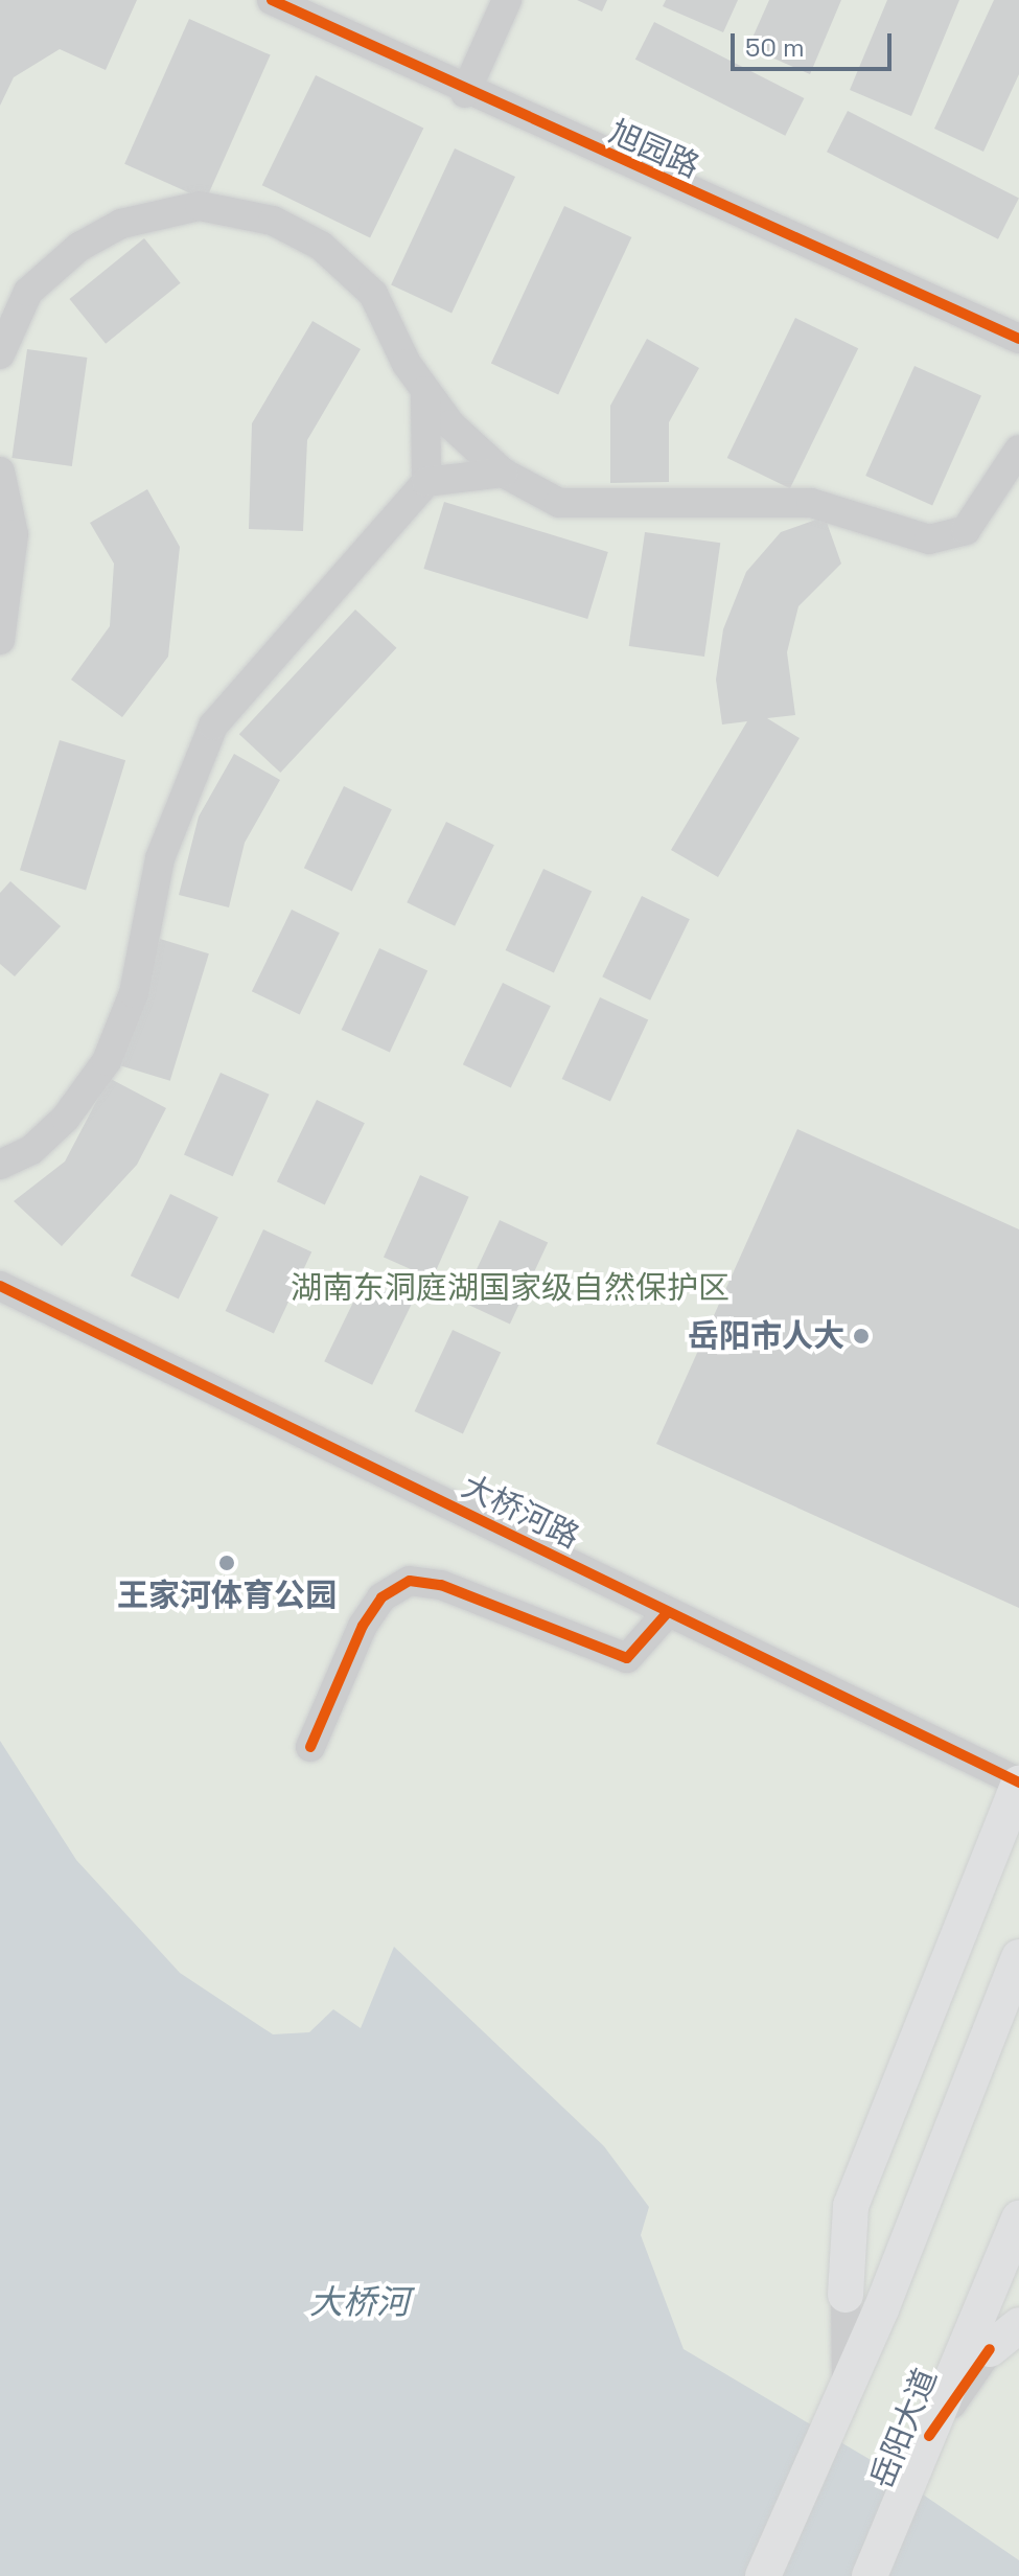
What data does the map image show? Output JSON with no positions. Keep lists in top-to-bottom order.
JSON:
{
  "streets": {
    "main road": ["岳阳大道"],
    "street": ["旭园路", "大桥河路"]
  },
  "water": ["大桥河"],
  "parks": ["湖南东洞庭湖国家级自然保护区"],
  "places": ["岳阳市人大", "王家河体育公园"],
  "scale_bar": "50 m"
}
